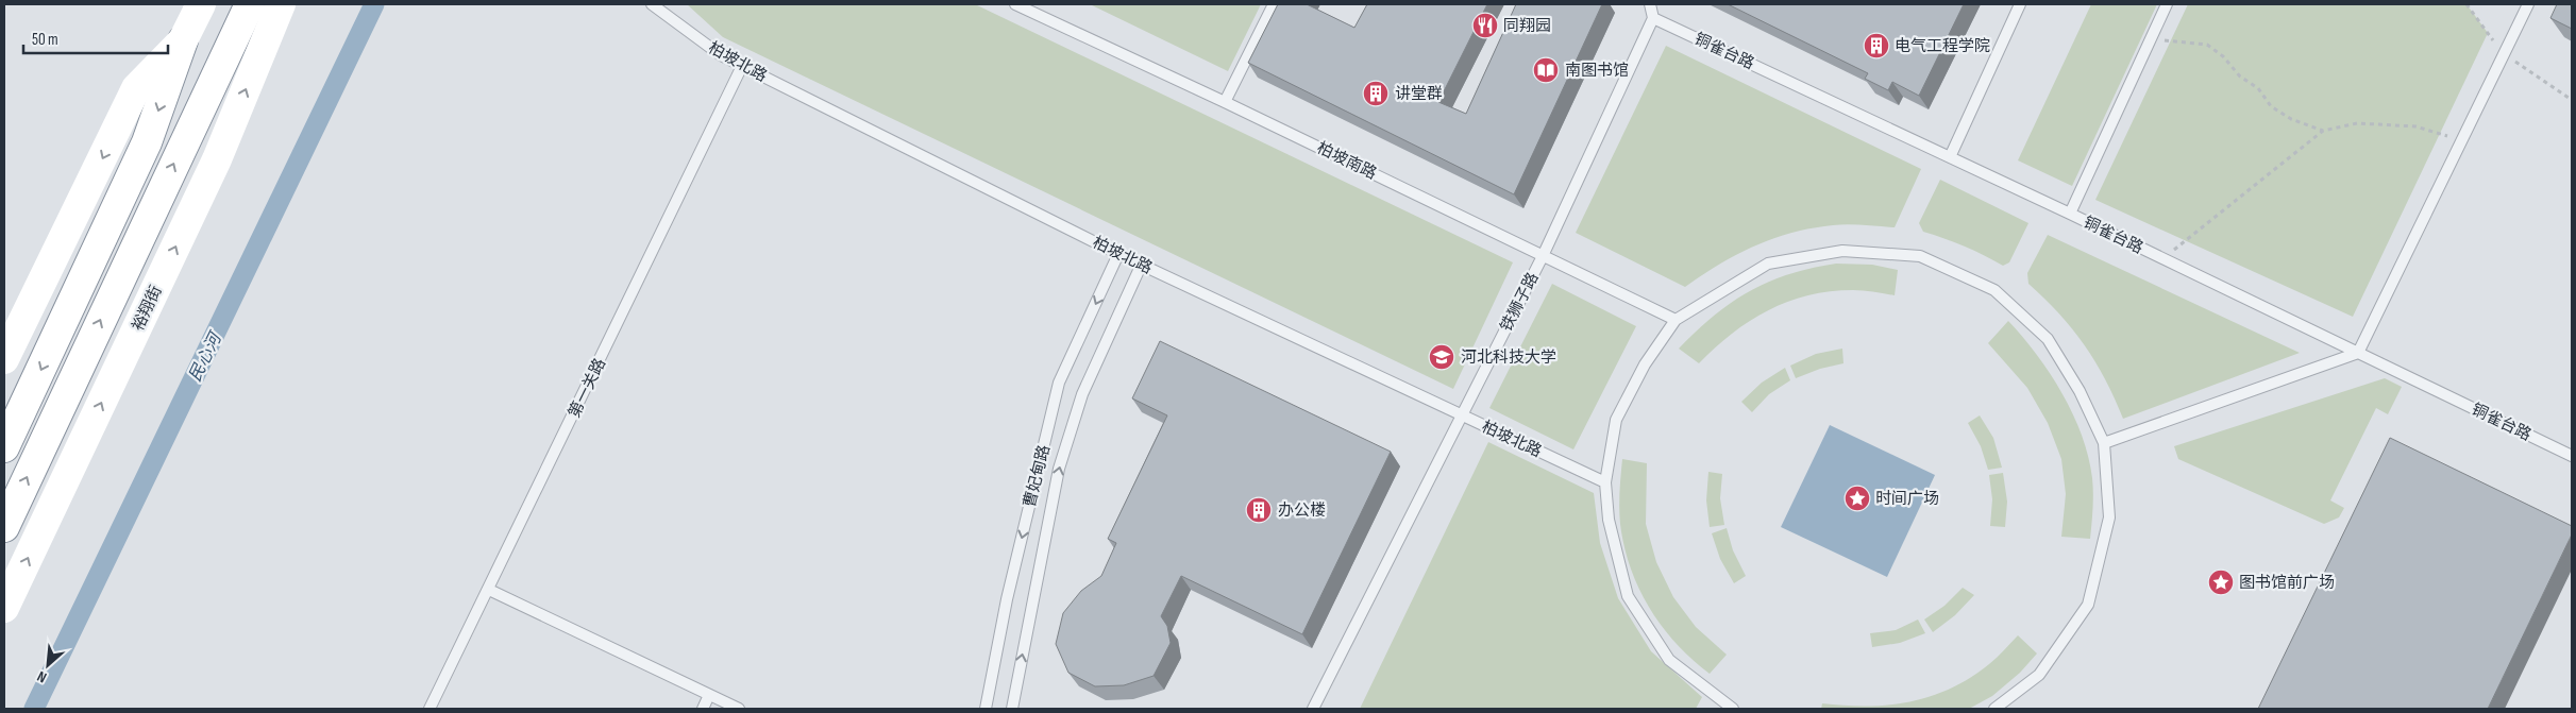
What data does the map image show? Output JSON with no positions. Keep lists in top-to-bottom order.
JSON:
{
  "streets": {
    "main road": ["裕翔街"],
    "lane": [
      "铜雀台路",
      "柏坡北路",
      "柏坡南路",
      "铁狮子路",
      "第一关路",
      "曹妃甸路"
    ]
  },
  "crossings": [
    ["铜雀台路", "铁狮子路"],
    ["柏坡北路", "铁狮子路"],
    ["柏坡北路", "第一关路"],
    ["柏坡北路", "曹妃甸路"],
    ["柏坡南路", "铁狮子路"]
  ],
  "water": ["民心河"],
  "places": {
    "restaurant": ["同翔园"],
    "building": ["电气工程学院", "讲堂群", "办公楼"],
    "library": ["南图书馆"],
    "school or university": ["河北科技大学"],
    "place": ["时间广场", "图书馆前广场"]
  },
  "scale_bar": "50 m",
  "north": "bottom left"
}
